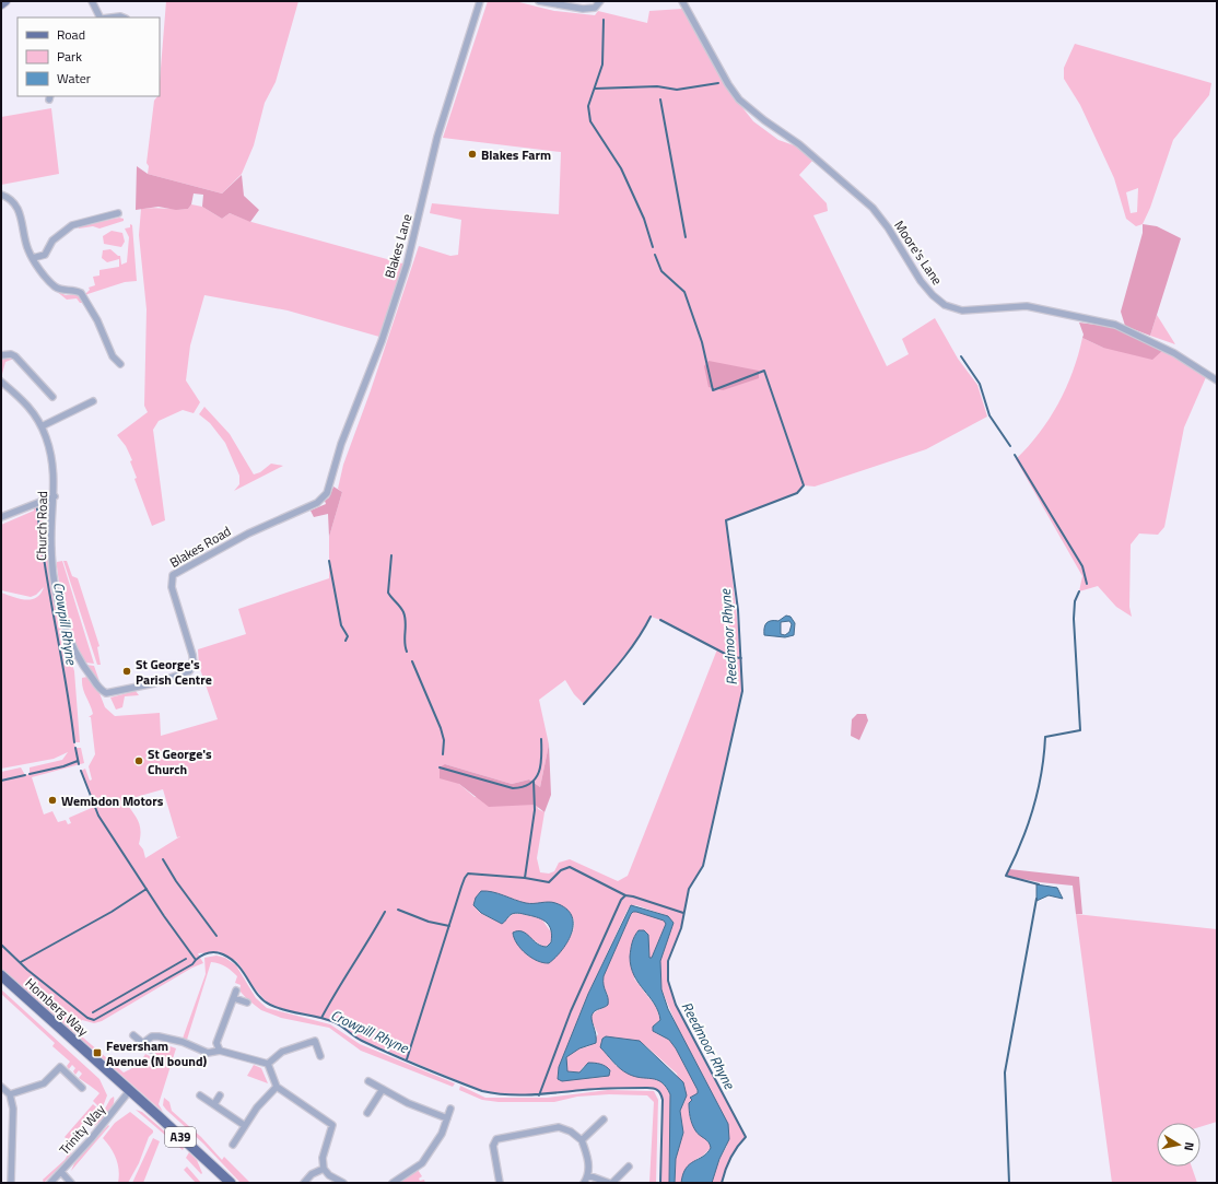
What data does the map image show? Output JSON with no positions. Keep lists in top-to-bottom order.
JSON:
{
  "streets": {
    "main road": ["Homberg Way", "A39"],
    "street": [
      "Blakes Lane",
      "Moore's Lane",
      "Church Road",
      "Blakes Road",
      "Trinity Way"
    ]
  },
  "crossings": [
    ["Blakes Lane", "Blakes Road"],
    ["Church Road", "Blakes Road"],
    ["Homberg Way", "Trinity Way"]
  ],
  "water": ["Crowpill Rhyne", "Reedmoor Rhyne"],
  "places": {
    "other": [
      "Blakes Farm",
      "St George's Parish Centre",
      "St George's Church",
      "Wembdon Motors"
    ],
    "transit": ["Feversham Avenue (N bound)"]
  },
  "legend": ["Road", "Park", "Water"],
  "north": "right"
}
